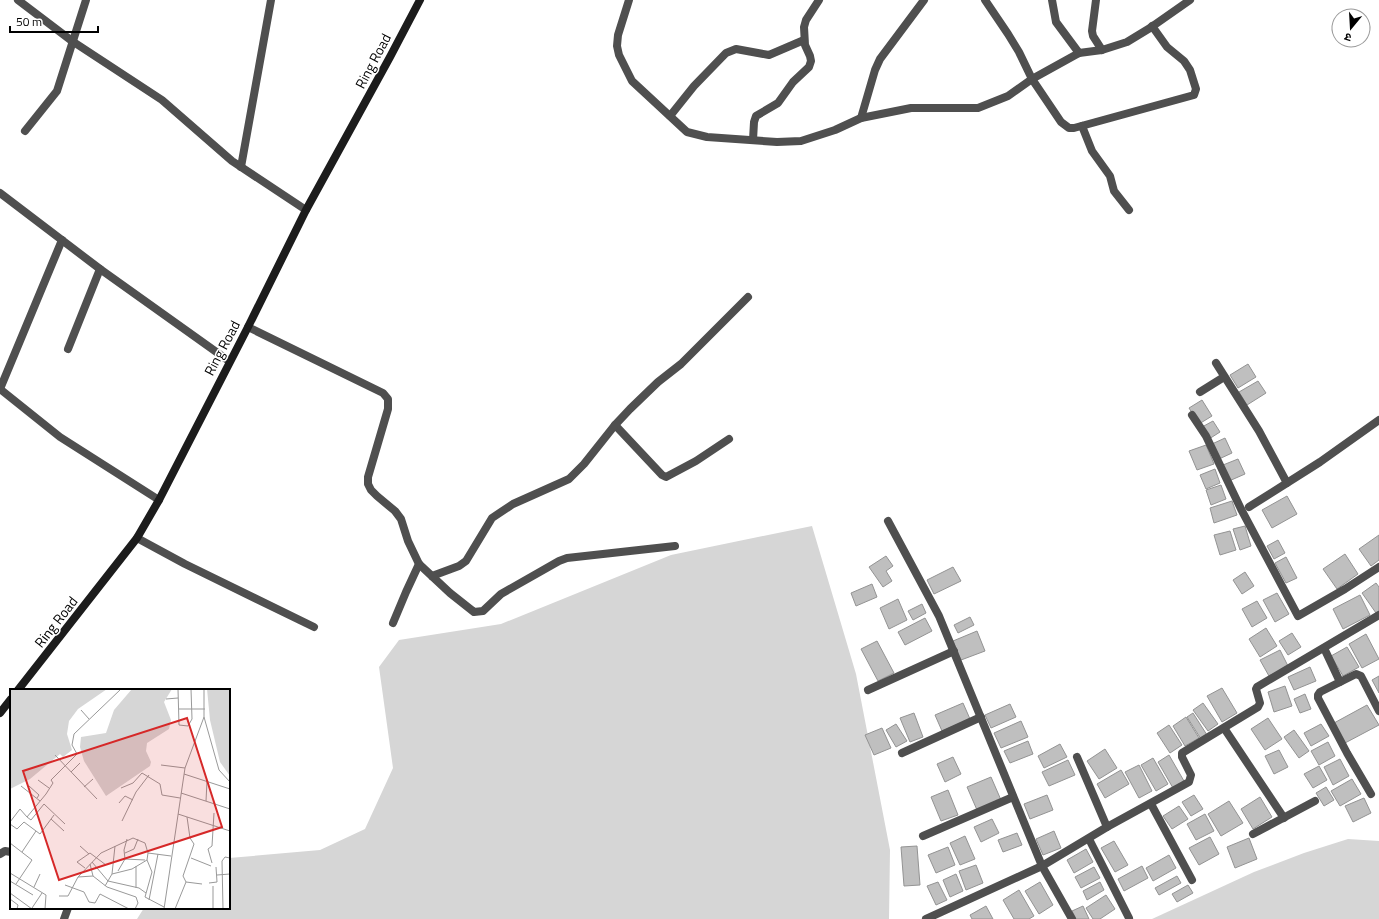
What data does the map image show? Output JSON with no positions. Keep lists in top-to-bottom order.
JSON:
{
  "streets": {
    "street": ["Ring Road"]
  },
  "scale_bar": "50 m",
  "north": "bottom"
}
